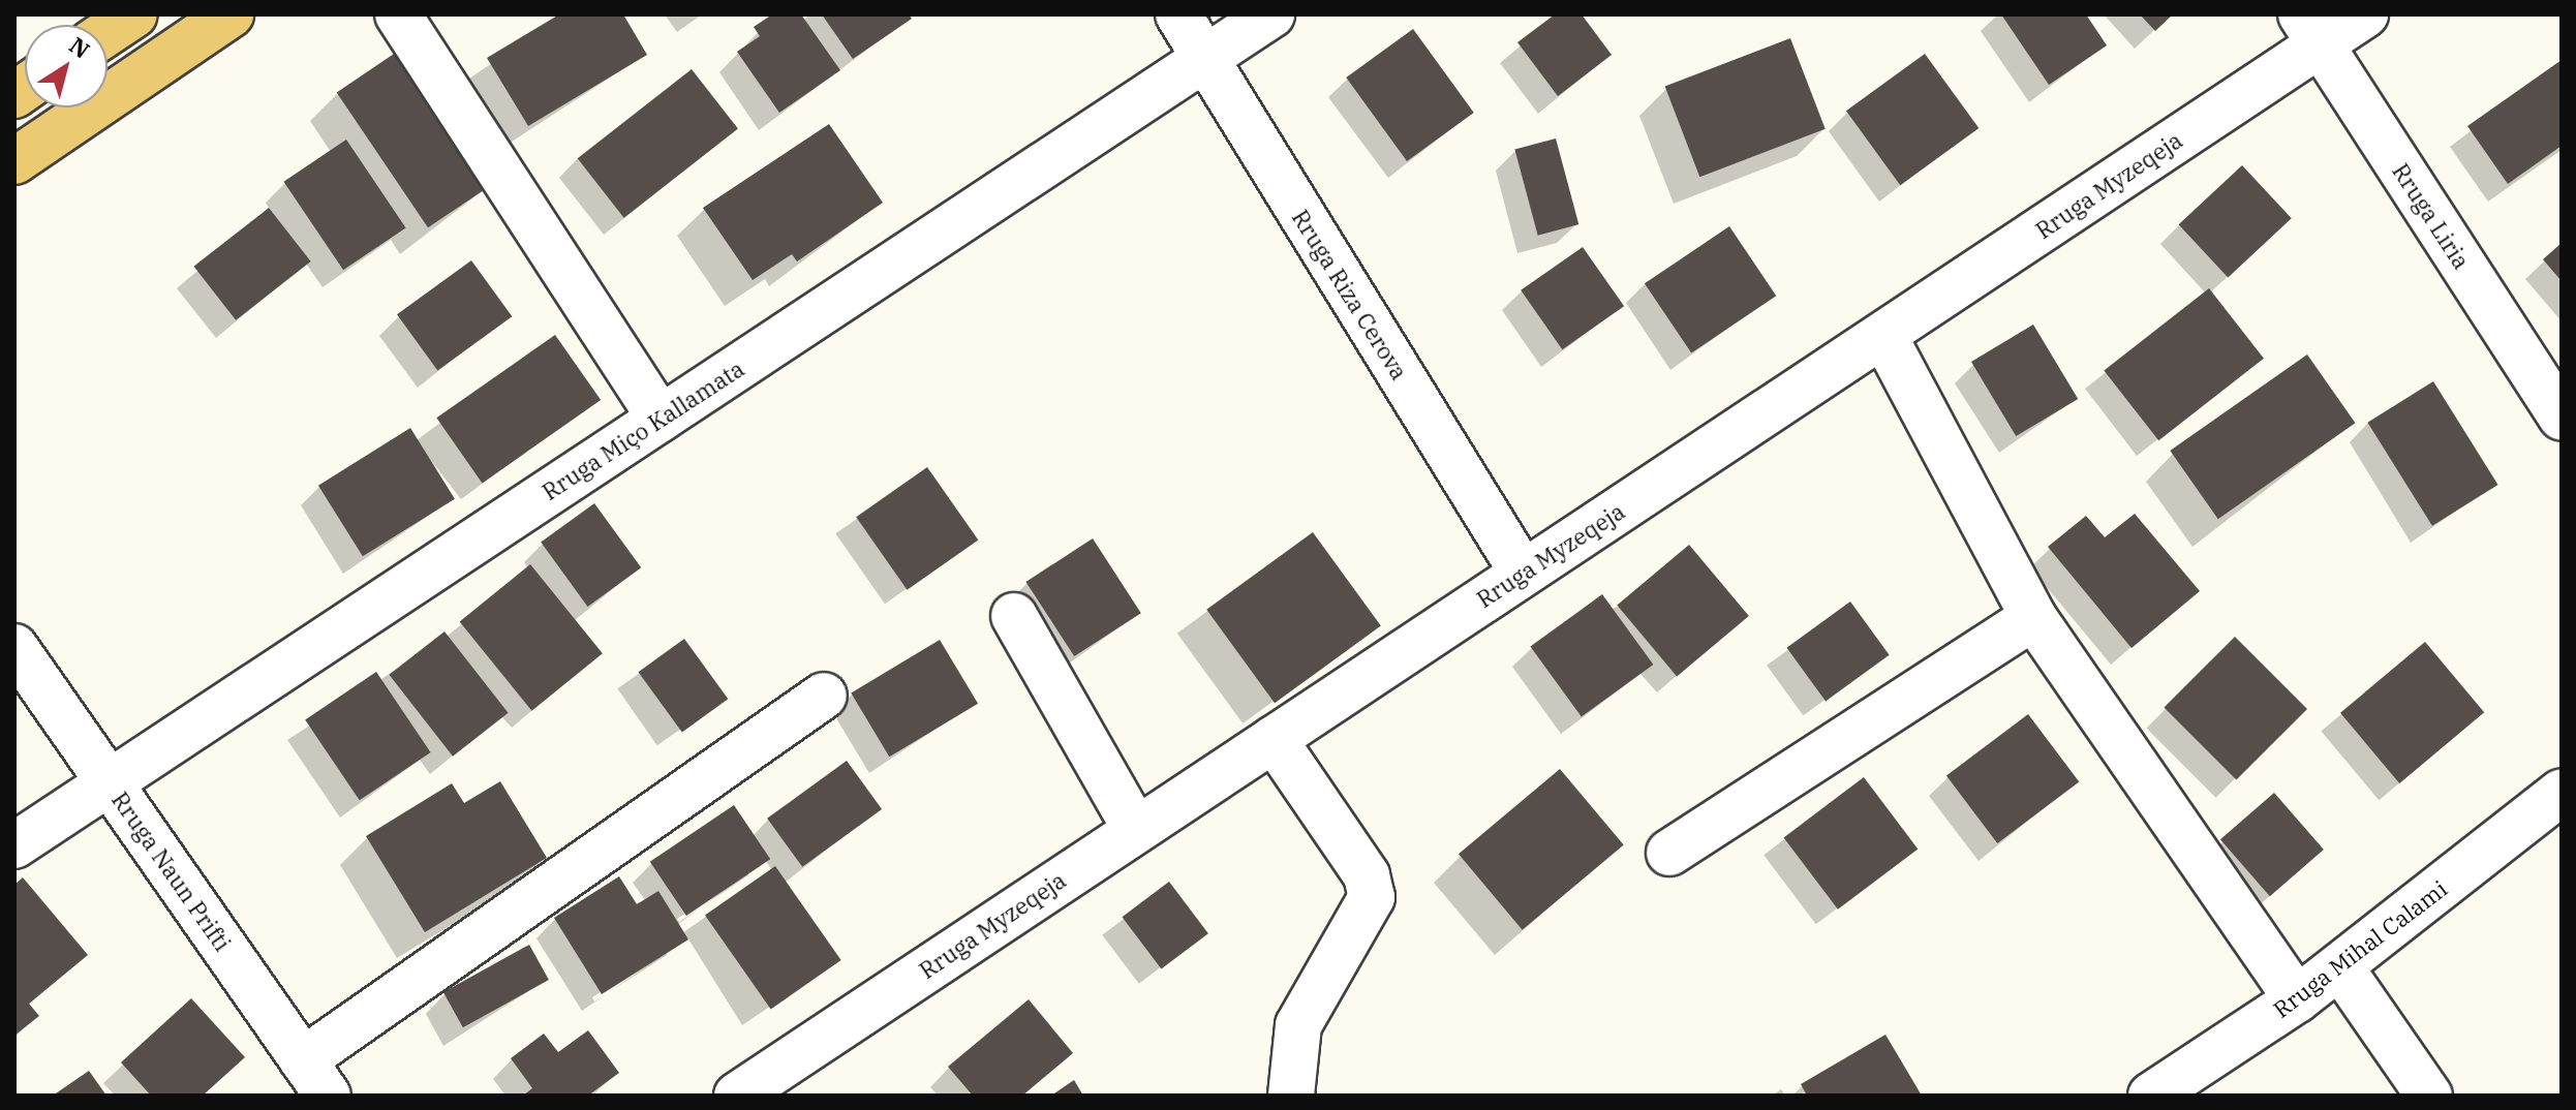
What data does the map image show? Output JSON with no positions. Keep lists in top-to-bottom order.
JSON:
{
  "streets": {
    "street": [
      "Rruga Myzeqeja",
      "Rruga Liria",
      "Rruga Riza Cerova",
      "Rruga Miço Kallamata",
      "Rruga Naun Prifti",
      "Rruga Mihal Calami"
    ]
  },
  "crossings": [
    ["Rruga Myzeqeja", "Rruga Liria"],
    ["Rruga Myzeqeja", "Rruga Riza Cerova"],
    ["Rruga Riza Cerova", "Rruga Miço Kallamata"],
    ["Rruga Miço Kallamata", "Rruga Naun Prifti"]
  ],
  "north": "top right"
}
